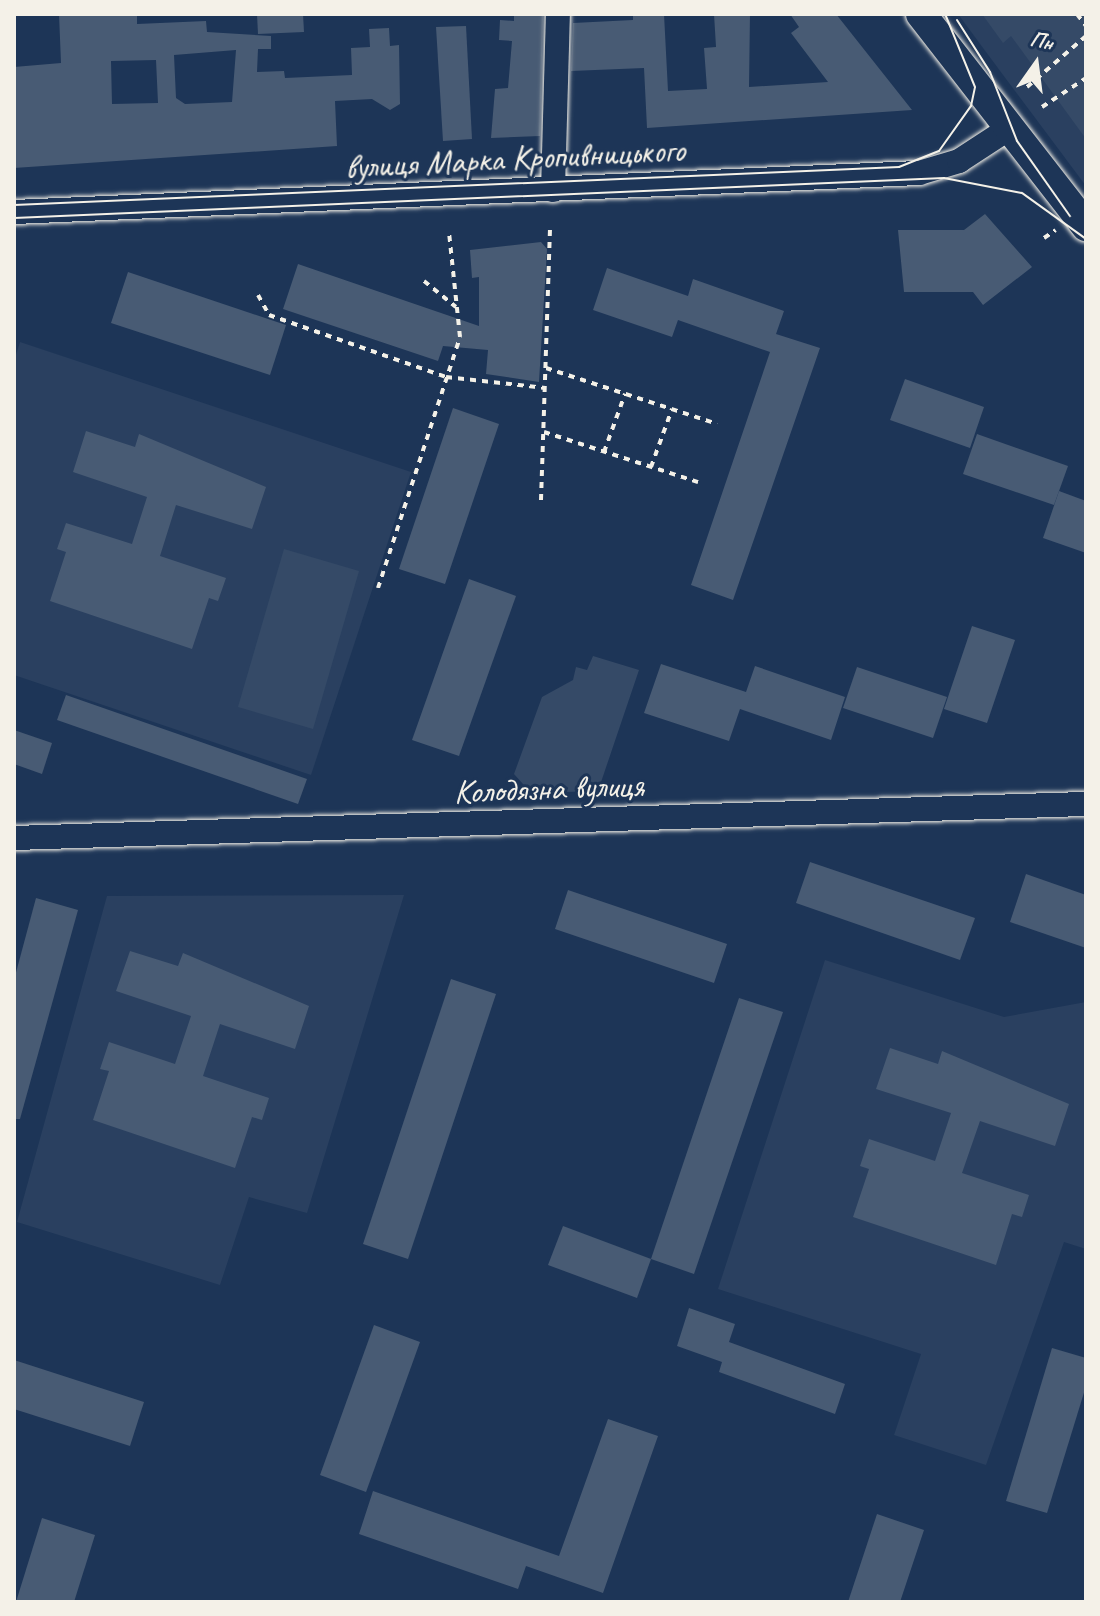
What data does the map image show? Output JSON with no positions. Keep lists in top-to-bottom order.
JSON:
{
  "streets": {
    "street": ["вулиця Марка Кропивницького", "Колодязна вулиця"]
  },
  "north": "top"
}
